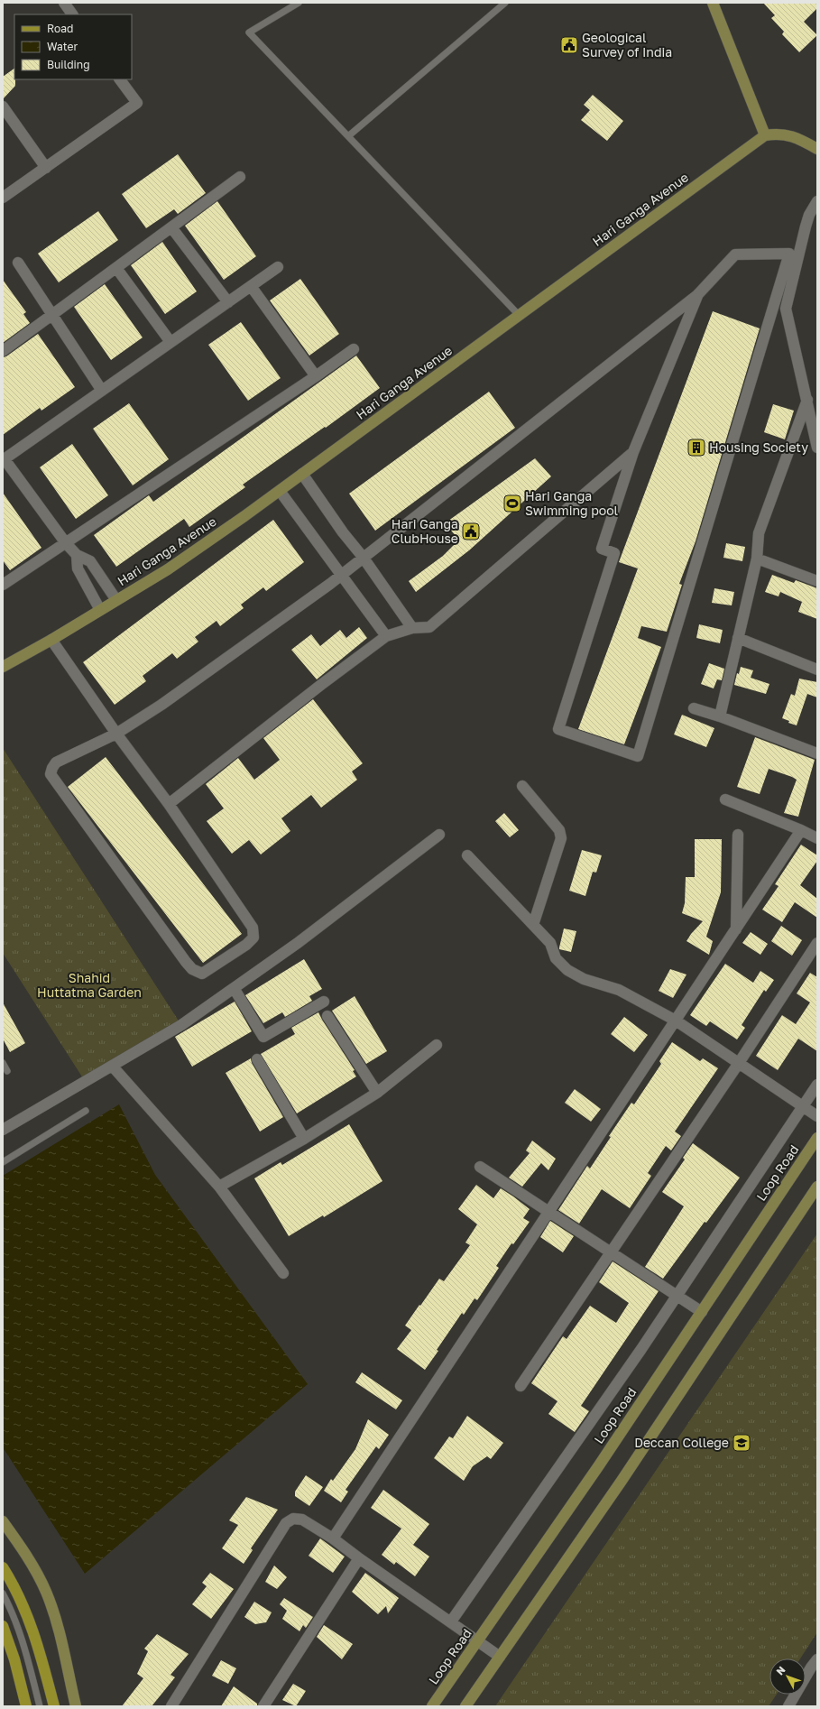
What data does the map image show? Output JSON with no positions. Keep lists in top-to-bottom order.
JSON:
{
  "streets": {
    "street": ["Hari Ganga Avenue", "Loop Road"]
  },
  "parks": ["Shahid Huttatma Garden"],
  "places": {
    "public building": ["Geological Survey of India", "Hari Ganga ClubHouse"],
    "building": ["Housing Society"],
    "sports": ["Hari Ganga Swimming pool"],
    "school or university": ["Deccan College"]
  },
  "legend": ["Road", "Water", "Building"],
  "north": "top left"
}
